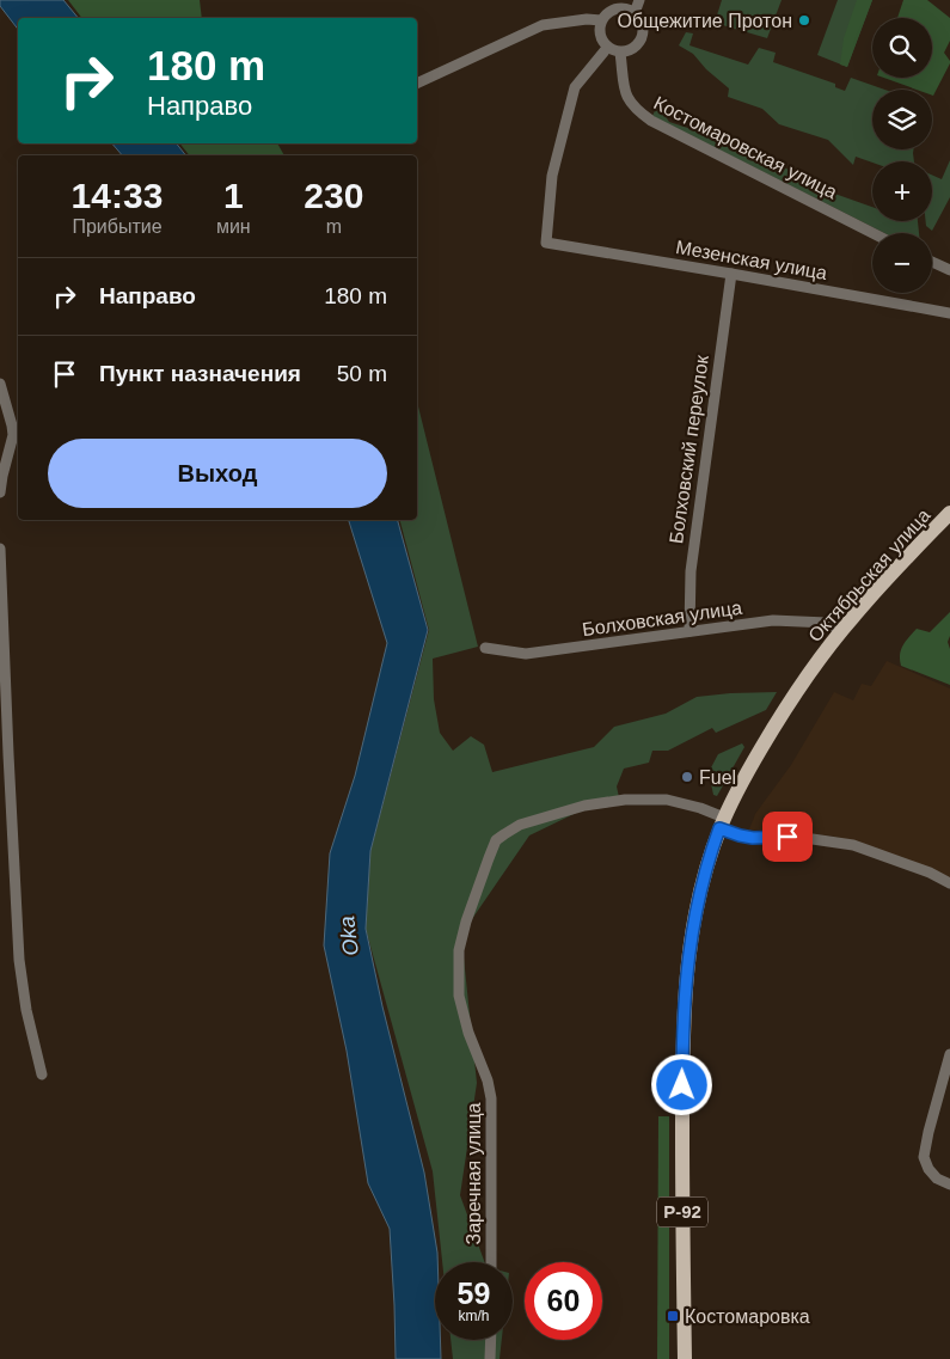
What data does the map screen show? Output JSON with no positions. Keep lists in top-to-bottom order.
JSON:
{
  "streets": {
    "main road": ["Октябрьская улица", "Р-92"],
    "street": [
      "Костомаровская улица",
      "Мезенская улица",
      "Болховский переулок",
      "Болховская улица",
      "Заречная улица"
    ]
  },
  "crossings": [
    ["Костомаровская улица", "Мезенская улица"],
    ["Мезенская улица", "Болховский переулок"],
    ["Болховский переулок", "Болховская улица"],
    ["Октябрьская улица", "Болховская улица"],
    ["Октябрьская улица", "Заречная улица"],
    ["Октябрьская улица", "Р-92"],
    ["Заречная улица", "Р-92"]
  ],
  "water": ["Oka"],
  "places": {
    "other": ["Общежитие Протон", "Fuel"],
    "transit": ["Костомаровка"]
  },
  "page": {
    "map_buttons": ["+", "−"],
    "turn": ["180 m", "Направо"],
    "eta": [
      "14:33",
      "Прибытие",
      "1",
      "мин",
      "230",
      "m"
    ],
    "list": [
      {
        "name": "Направо",
        "value": "180 m"
      },
      {
        "name": "Пункт назначения",
        "value": "50 m"
      }
    ],
    "buttons": "Выход",
    "speed": "59 km/h",
    "limit": "60"
  }
}
